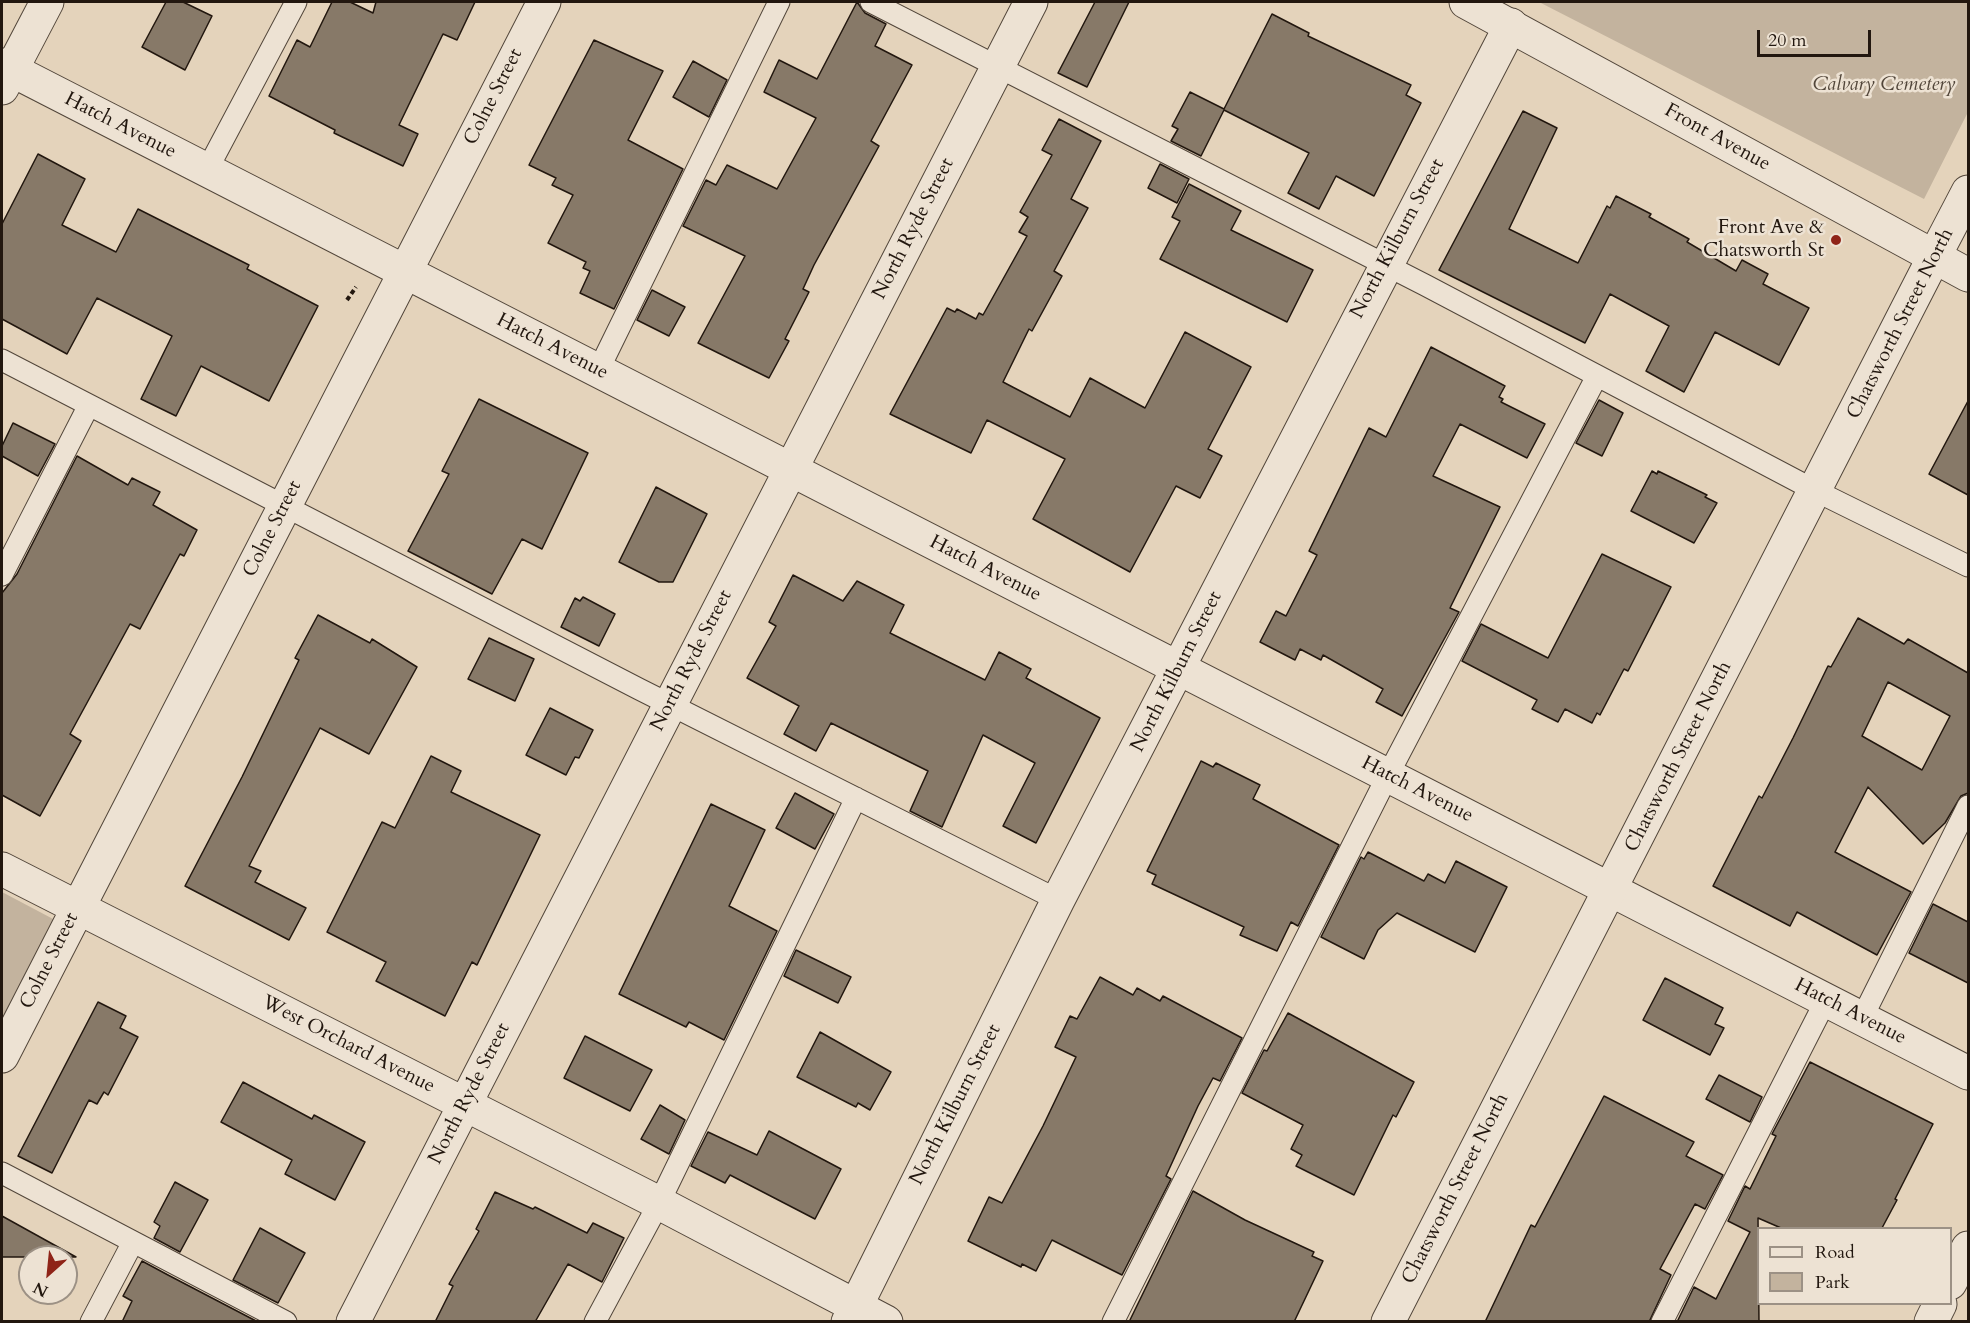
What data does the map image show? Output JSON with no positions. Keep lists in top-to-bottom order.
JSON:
{
  "streets": {
    "street": [
      "Colne Street",
      "Hatch Avenue",
      "Front Avenue",
      "North Ryde Street",
      "North Kilburn Street",
      "Chatsworth Street North",
      "West Orchard Avenue"
    ]
  },
  "crossings": [
    ["Colne Street", "Hatch Avenue"],
    ["Colne Street", "West Orchard Avenue"],
    ["Hatch Avenue", "North Ryde Street"],
    ["Hatch Avenue", "North Kilburn Street"],
    ["Hatch Avenue", "Chatsworth Street North"],
    ["Front Avenue", "North Kilburn Street"],
    ["Front Avenue", "Chatsworth Street North"],
    ["North Ryde Street", "West Orchard Avenue"],
    ["North Kilburn Street", "West Orchard Avenue"]
  ],
  "parks": ["Calvary Cemetery"],
  "places": ["Front Ave & Chatsworth St"],
  "legend": ["Road", "Park"],
  "scale_bar": "20 m",
  "north": "bottom left"
}
